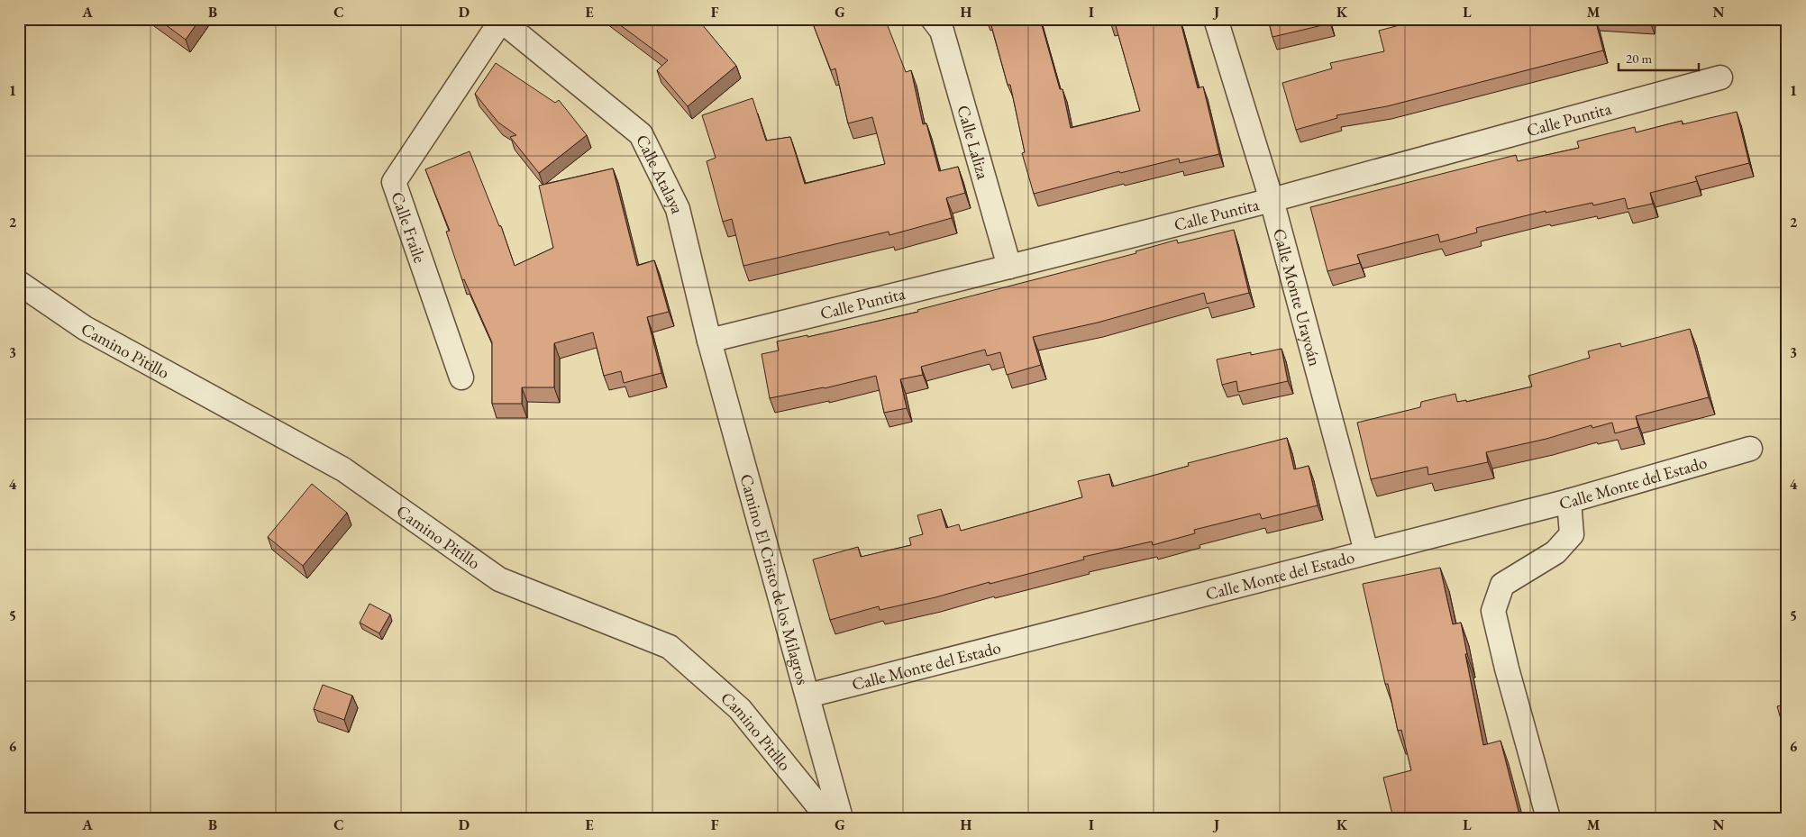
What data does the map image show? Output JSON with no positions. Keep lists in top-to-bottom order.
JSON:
{
  "streets": {
    "street": [
      "Calle Puntita",
      "Calle Laliza",
      "Calle Atalaya",
      "Calle Fraile",
      "Calle Monte Urayoán",
      "Camino Pitillo",
      "Calle Monte del Estado",
      "Camino El Cristo de los Milagros"
    ]
  },
  "crossings": [
    ["Calle Puntita", "Calle Laliza"],
    ["Calle Puntita", "Calle Atalaya"],
    ["Calle Puntita", "Calle Monte Urayoán"],
    ["Calle Puntita", "Camino El Cristo de los Milagros"],
    ["Calle Atalaya", "Calle Fraile"],
    ["Calle Atalaya", "Camino El Cristo de los Milagros"],
    ["Calle Monte Urayoán", "Calle Monte del Estado"],
    ["Calle Monte del Estado", "Camino El Cristo de los Milagros"]
  ],
  "scale_bar": "20 m",
  "grid": {
    "columns": [
      "A",
      "B",
      "C",
      "D",
      "E",
      "F",
      "G",
      "H",
      "I",
      "J",
      "K",
      "L",
      "M",
      "N"
    ],
    "rows": [
      "1",
      "2",
      "3",
      "4",
      "5",
      "6"
    ]
  }
}
